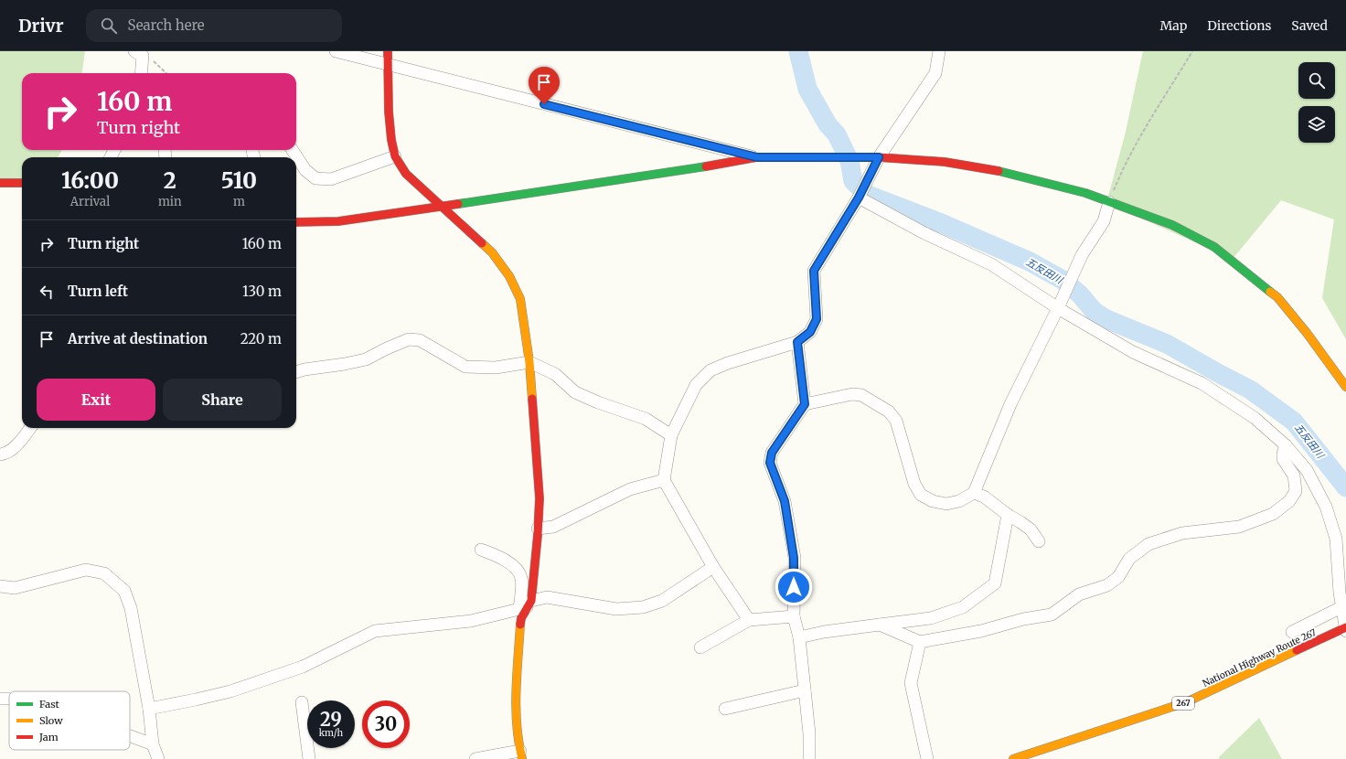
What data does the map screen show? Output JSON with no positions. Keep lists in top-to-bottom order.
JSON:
{
  "streets": {
    "main road": ["National Highway Route 267", "267"]
  },
  "water": ["五反田川"],
  "legend": ["Fast", "Slow", "Jam"],
  "page": {
    "header": "Drivr",
    "search": "Search here",
    "nav": ["Map", "Directions", "Saved"],
    "turn": ["160 m", "Turn right"],
    "eta": [
      "16:00",
      "Arrival",
      "2",
      "min",
      "510",
      "m"
    ],
    "list": [
      {
        "name": "Turn right",
        "value": "160 m"
      },
      {
        "name": "Turn left",
        "value": "130 m"
      },
      {
        "name": "Arrive at destination",
        "value": "220 m"
      }
    ],
    "buttons": ["Exit", "Share"],
    "speed": "29 km/h",
    "limit": "30"
  }
}
